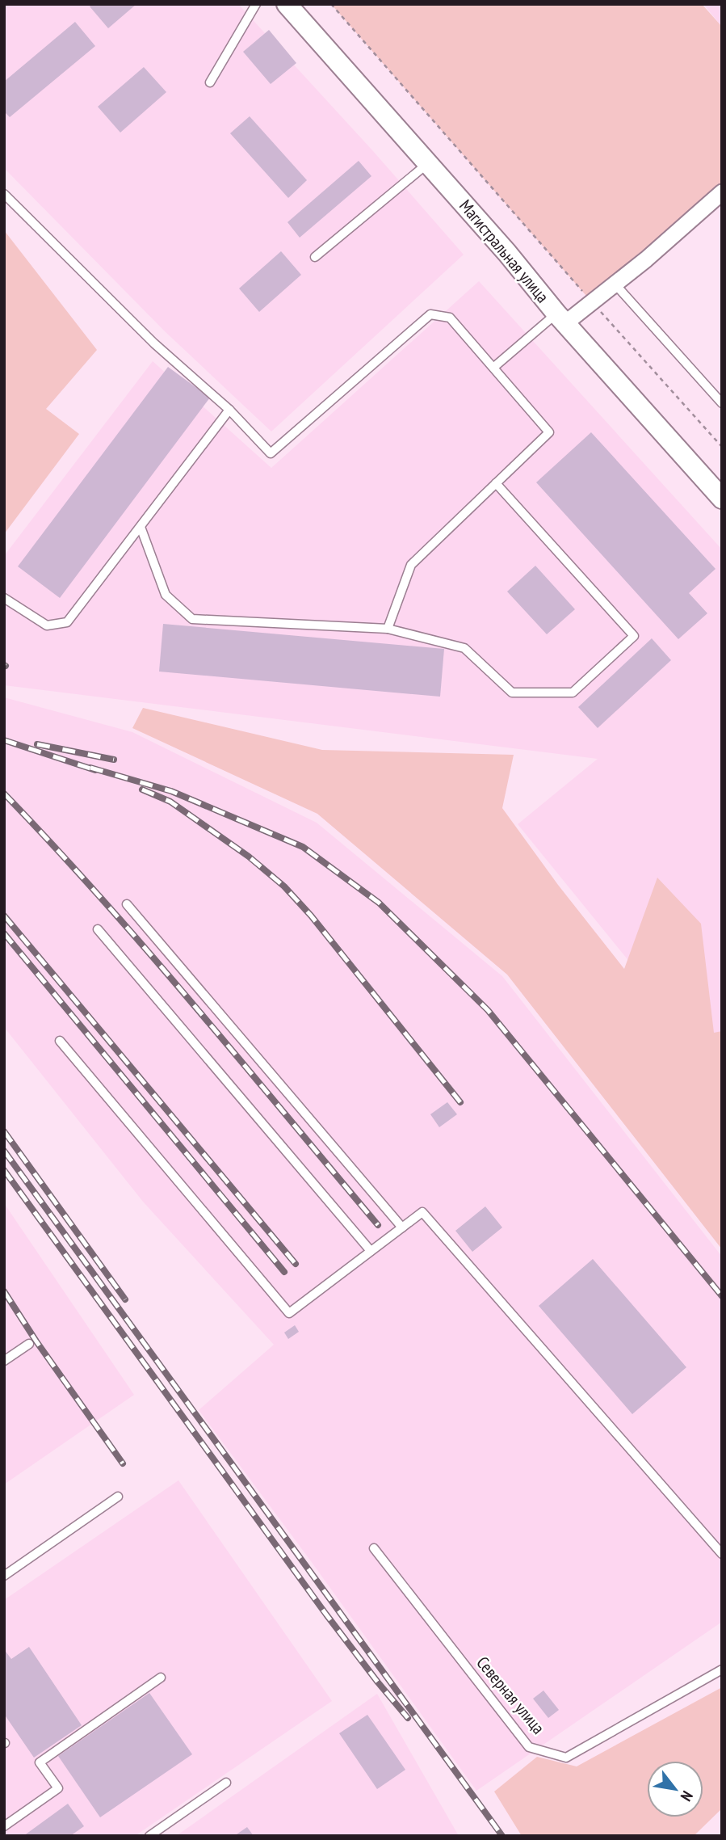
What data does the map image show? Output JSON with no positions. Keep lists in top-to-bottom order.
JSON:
{
  "streets": {
    "street": ["Магистральная улица"],
    "lane": ["Северная улица"]
  },
  "north": "bottom right"
}
